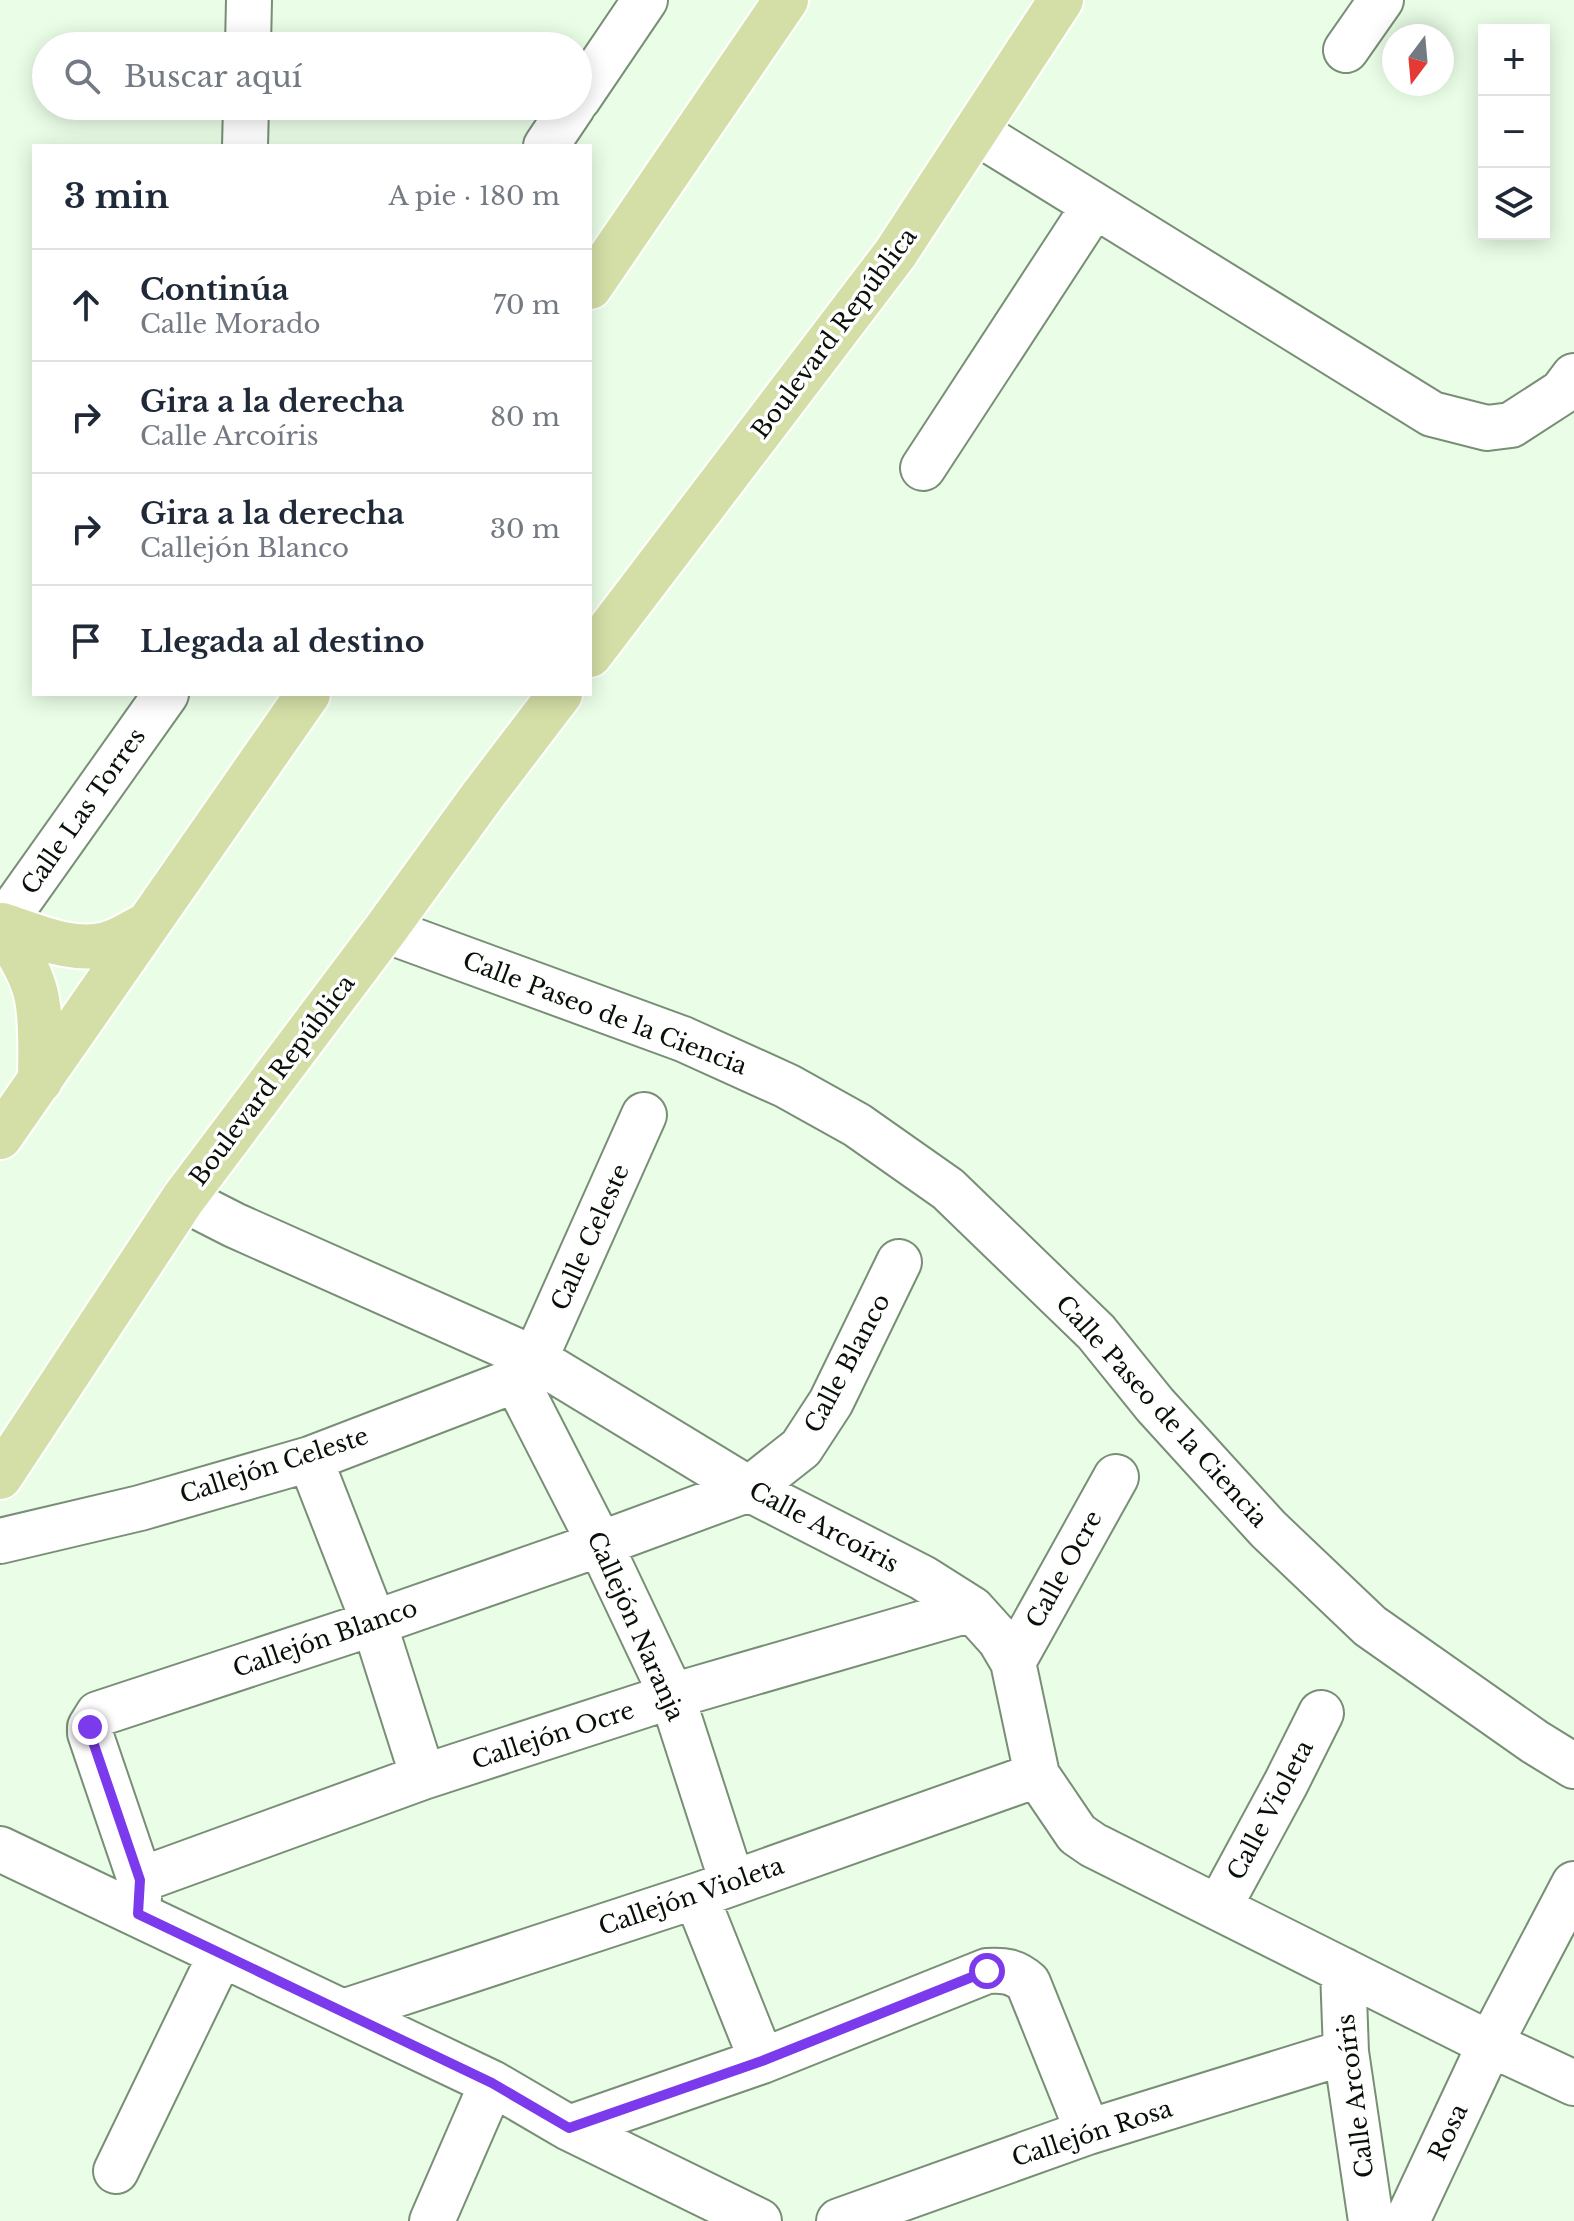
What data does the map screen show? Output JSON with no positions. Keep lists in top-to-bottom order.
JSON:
{
  "streets": {
    "main road": ["Boulevard República"],
    "street": [
      "Calle Las Torres",
      "Calle Paseo de la Ciencia",
      "Calle Celeste",
      "Calle Blanco",
      "Callejón Celeste",
      "Calle Arcoíris",
      "Calle Ocre",
      "Callejón Naranja",
      "Callejón Blanco",
      "Callejón Ocre",
      "Calle Violeta",
      "Callejón Violeta",
      "Rosa",
      "Callejón Rosa"
    ]
  },
  "crossings": [
    ["Boulevard República", "Calle Paseo de la Ciencia"],
    ["Boulevard República", "Calle Arcoíris"],
    ["Calle Celeste", "Callejón Celeste"],
    ["Calle Celeste", "Calle Arcoíris"],
    ["Calle Celeste", "Callejón Naranja"],
    ["Calle Blanco", "Calle Arcoíris"],
    ["Calle Blanco", "Callejón Blanco"],
    ["Callejón Celeste", "Calle Arcoíris"],
    ["Callejón Celeste", "Callejón Naranja"],
    ["Calle Arcoíris", "Calle Ocre"],
    ["Calle Arcoíris", "Callejón Naranja"],
    ["Calle Arcoíris", "Callejón Blanco"],
    ["Calle Arcoíris", "Callejón Ocre"],
    ["Calle Arcoíris", "Calle Violeta"],
    ["Calle Arcoíris", "Callejón Violeta"],
    ["Calle Arcoíris", "Rosa"],
    ["Calle Arcoíris", "Callejón Rosa"],
    ["Callejón Naranja", "Callejón Blanco"],
    ["Callejón Naranja", "Callejón Ocre"],
    ["Callejón Naranja", "Callejón Violeta"],
    ["Callejón Blanco", "Callejón Ocre"]
  ],
  "north": "bottom",
  "page": {
    "map_buttons": ["+", "−"],
    "search": "Buscar aquí",
    "heading": ["3 min", "A pie · 180 m"],
    "list": [
      ["Continúa", "Calle Morado", "70 m"],
      ["Gira a la derecha", "Calle Arcoíris", "80 m"],
      ["Gira a la derecha", "Callejón Blanco", "30 m"],
      "Llegada al destino"
    ]
  }
}
